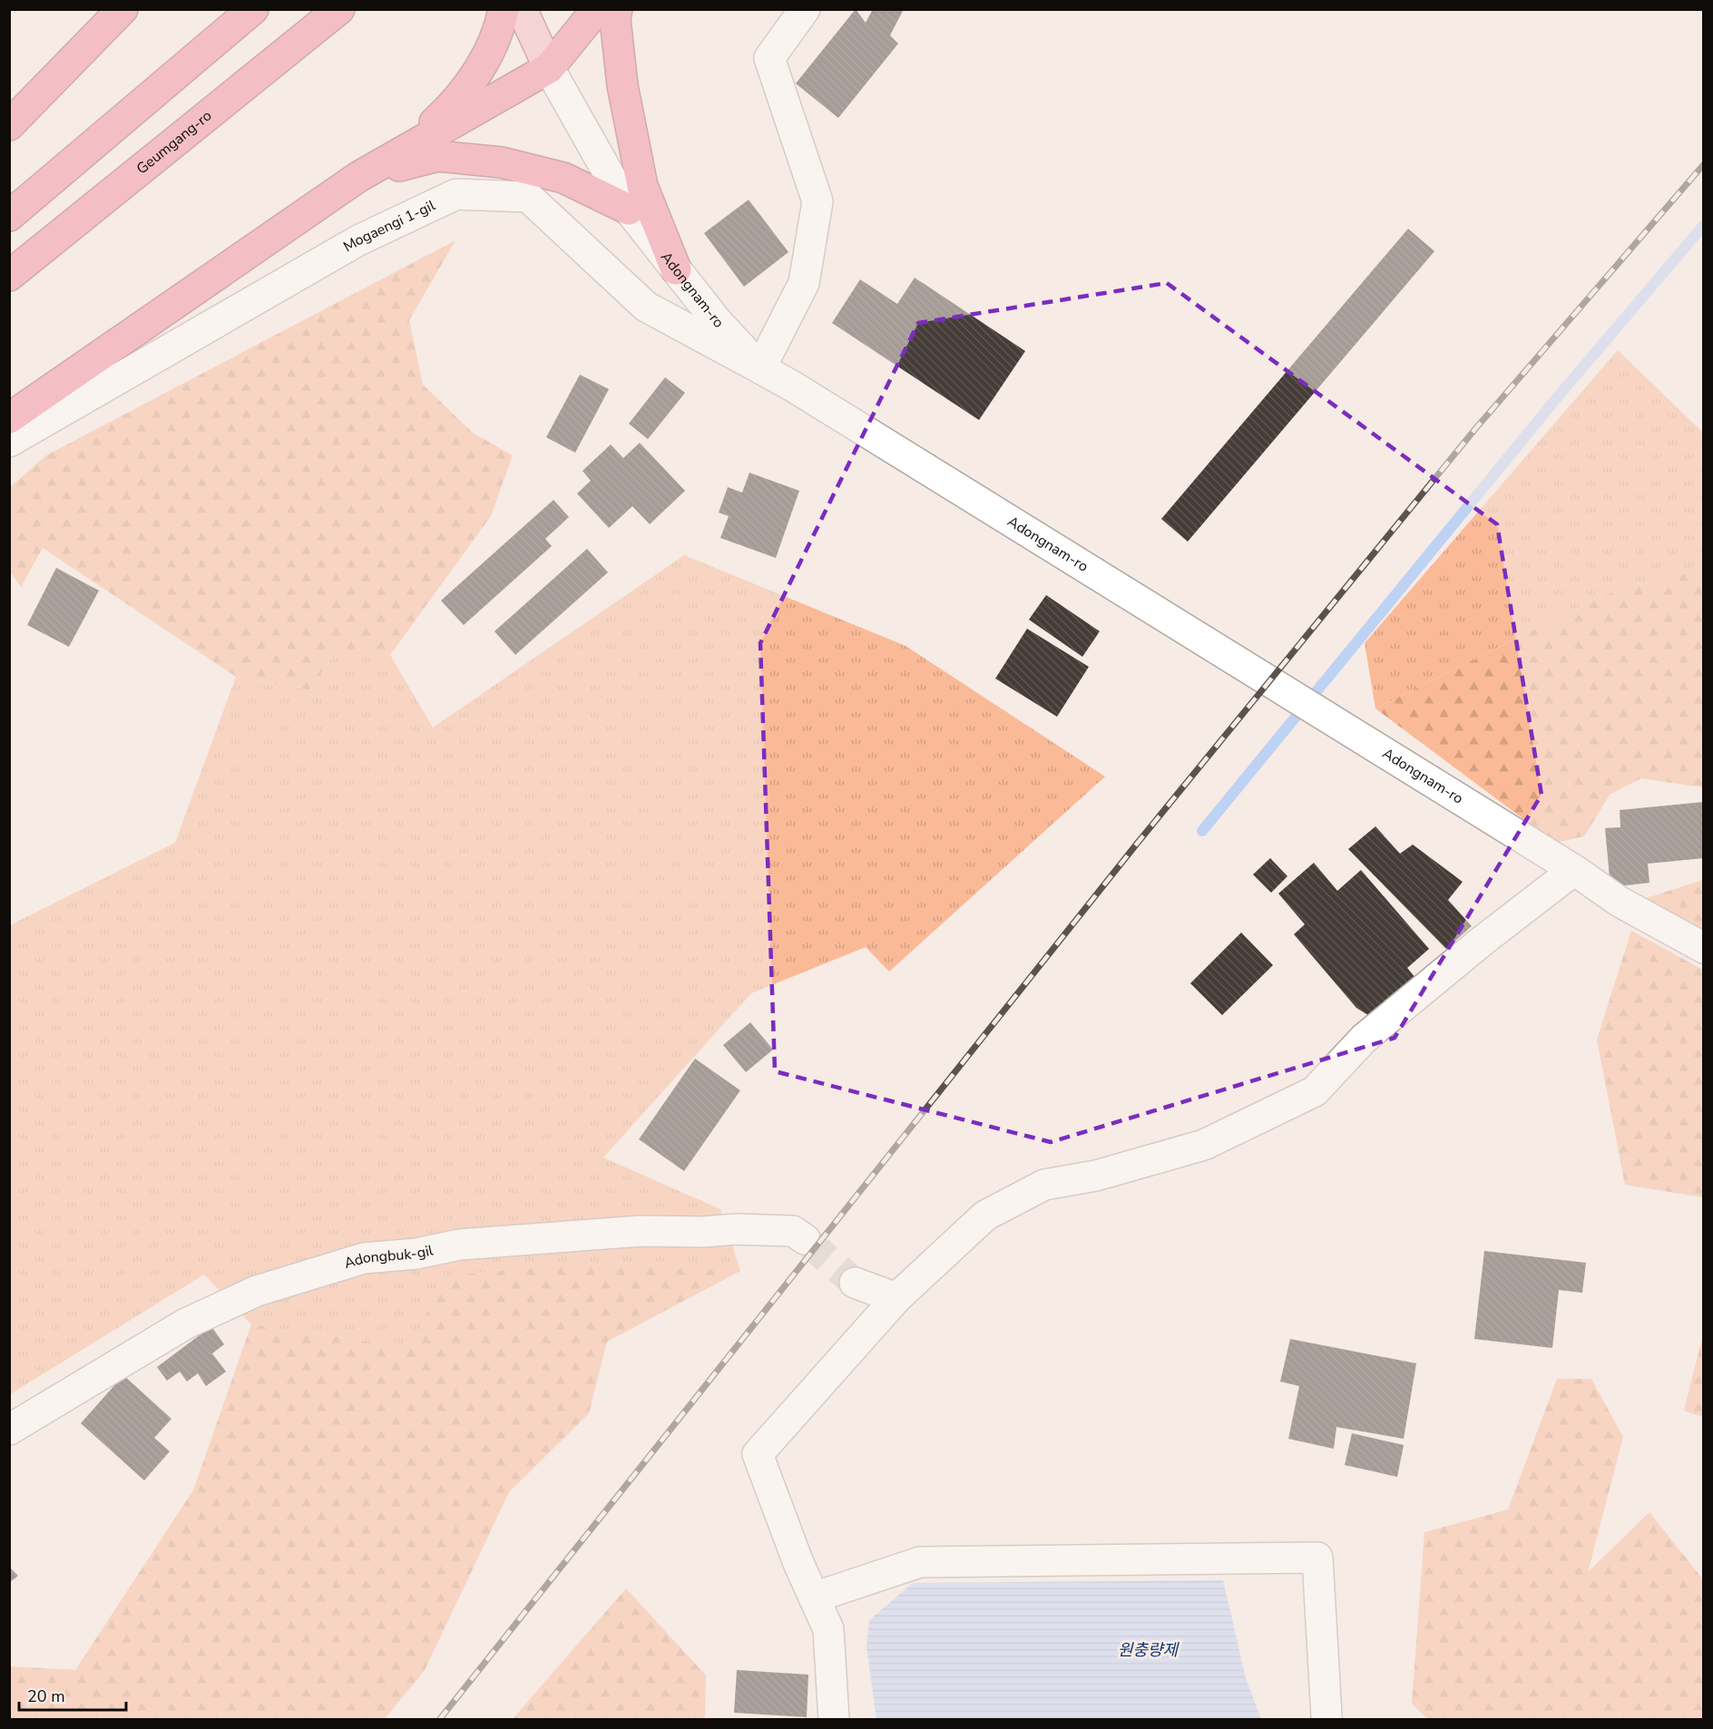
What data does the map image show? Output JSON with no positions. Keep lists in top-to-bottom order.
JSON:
{
  "streets": {
    "highway": ["Geumgang-ro"],
    "main road": ["Adongnam-ro"],
    "street": ["Mogaengi 1-gil", "Adongbuk-gil"]
  },
  "crossings": [
    ["Mogaengi 1-gil", "Adongnam-ro"]
  ],
  "water": ["원충량제"],
  "scale_bar": "20 m"
}
